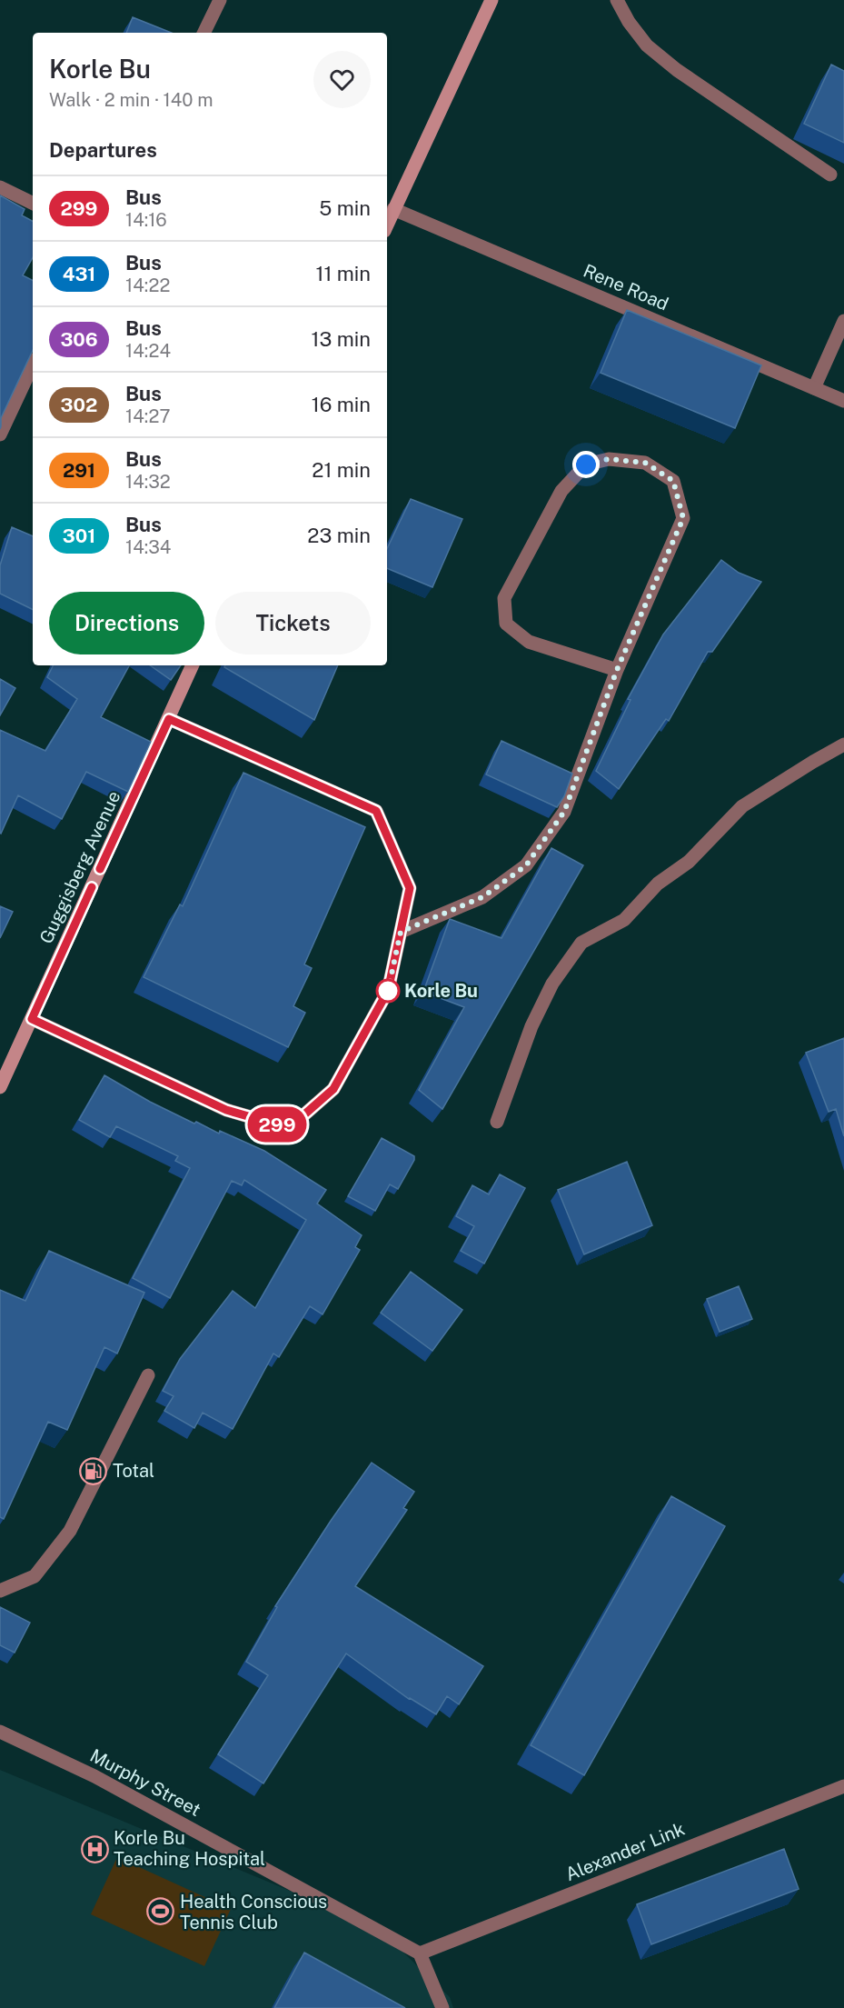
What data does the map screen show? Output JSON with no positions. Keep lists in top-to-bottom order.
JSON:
{
  "streets": {
    "main road": ["Guggisberg Avenue"],
    "street": ["Rene Road", "Murphy Street", "Alexander Link"]
  },
  "crossings": [
    ["Murphy Street", "Alexander Link"]
  ],
  "places": {
    "other": ["Korle Bu"],
    "fuel station": ["Total"],
    "hospital": ["Korle Bu Teaching Hospital"],
    "sports": ["Health Conscious Tennis Club"]
  },
  "lines": ["bus line 299"],
  "page": {
    "on_map": "299",
    "heading": [
      ["Korle Bu", "Walk · 2 min · 140 m"],
      "Departures"
    ],
    "list": [
      {
        "mark": "299",
        "name": "Bus",
        "note": "14:16",
        "value": "5 min"
      },
      {
        "mark": "431",
        "name": "Bus",
        "note": "14:22",
        "value": "11 min"
      },
      {
        "mark": "306",
        "name": "Bus",
        "note": "14:24",
        "value": "13 min"
      },
      {
        "mark": "302",
        "name": "Bus",
        "note": "14:27",
        "value": "16 min"
      },
      {
        "mark": "291",
        "name": "Bus",
        "note": "14:32",
        "value": "21 min"
      },
      {
        "mark": "301",
        "name": "Bus",
        "note": "14:34",
        "value": "23 min"
      }
    ],
    "buttons": ["Directions", "Tickets"]
  }
}
